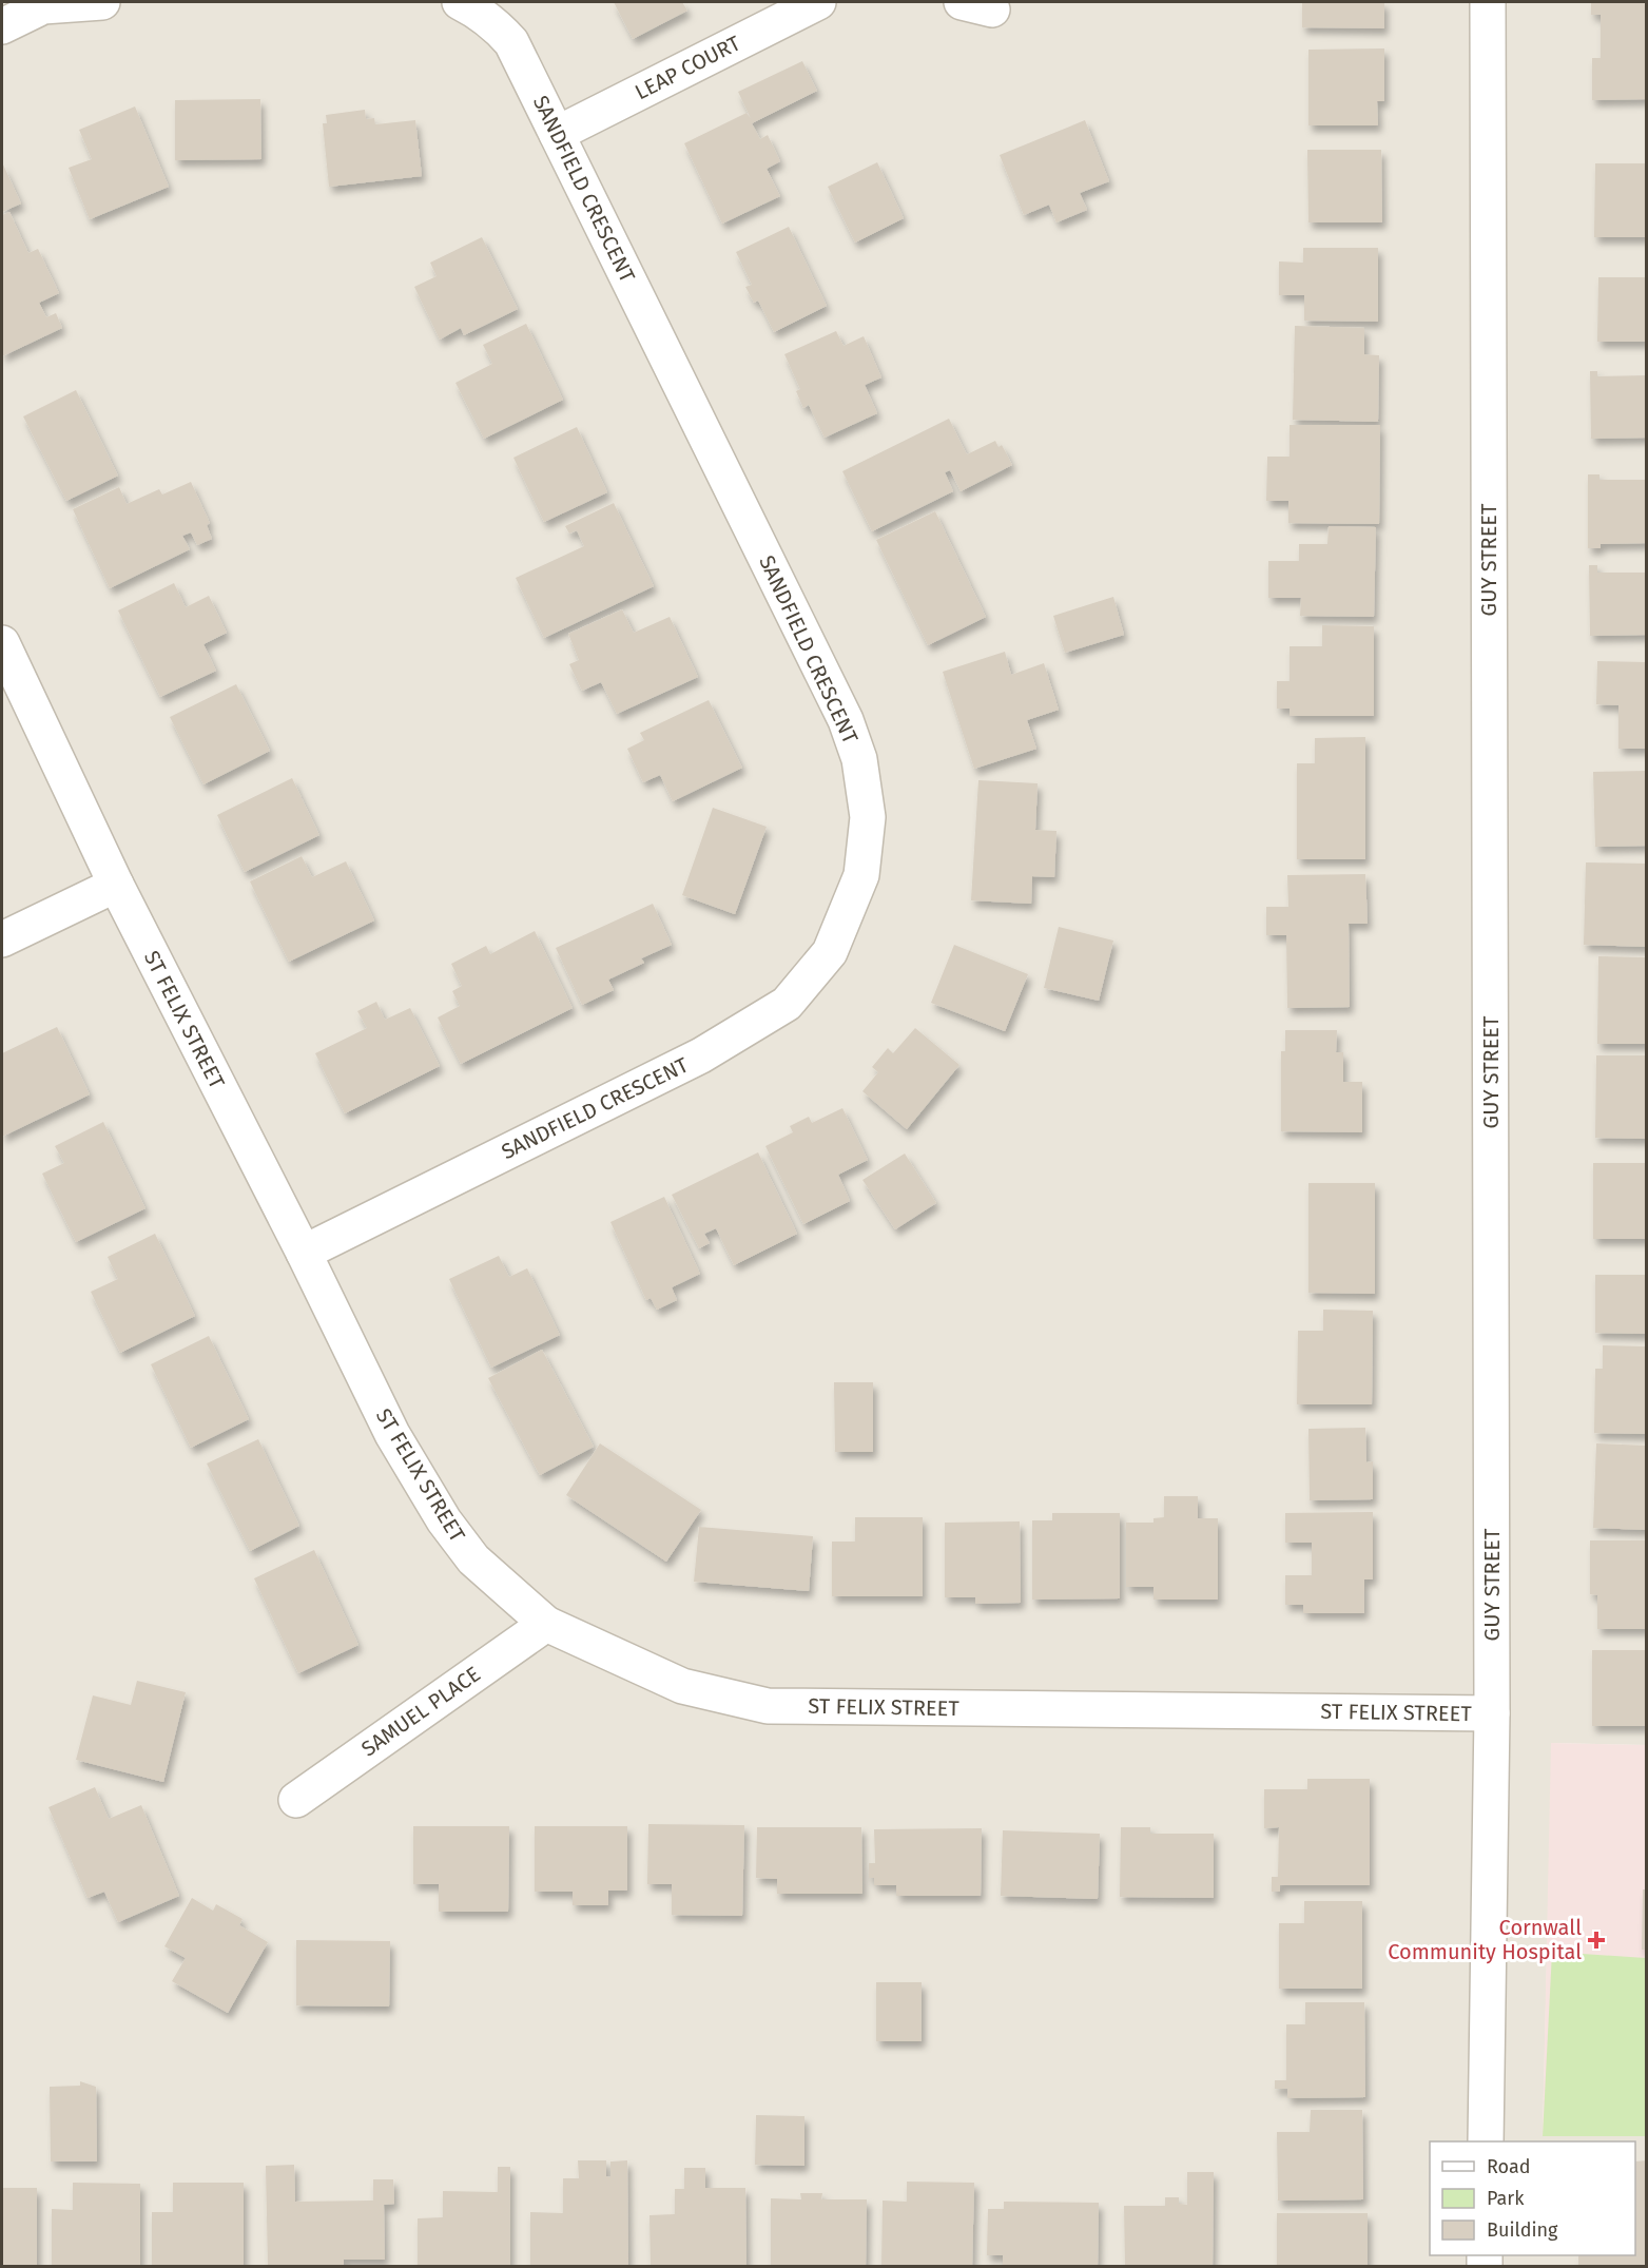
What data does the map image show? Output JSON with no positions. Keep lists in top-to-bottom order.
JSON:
{
  "streets": {
    "street": [
      "LEAP COURT",
      "SANDFIELD CRESCENT",
      "GUY STREET",
      "ST FELIX STREET",
      "SAMUEL PLACE"
    ]
  },
  "crossings": [
    ["LEAP COURT", "SANDFIELD CRESCENT"],
    ["SANDFIELD CRESCENT", "ST FELIX STREET"],
    ["GUY STREET", "ST FELIX STREET"],
    ["ST FELIX STREET", "SAMUEL PLACE"]
  ],
  "places": {
    "health": ["Cornwall Community Hospital"]
  },
  "legend": ["Road", "Park", "Building"]
}
